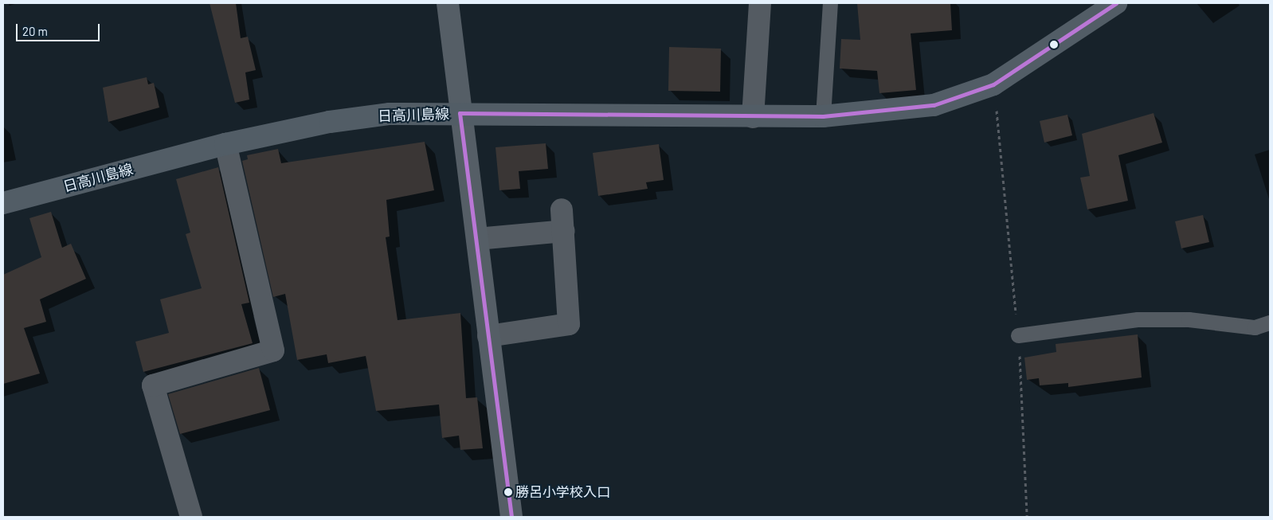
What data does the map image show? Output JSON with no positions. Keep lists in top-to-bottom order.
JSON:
{
  "streets": {
    "main road": ["日高川島線"]
  },
  "places": ["勝呂小学校入口"],
  "scale_bar": "20 m"
}
